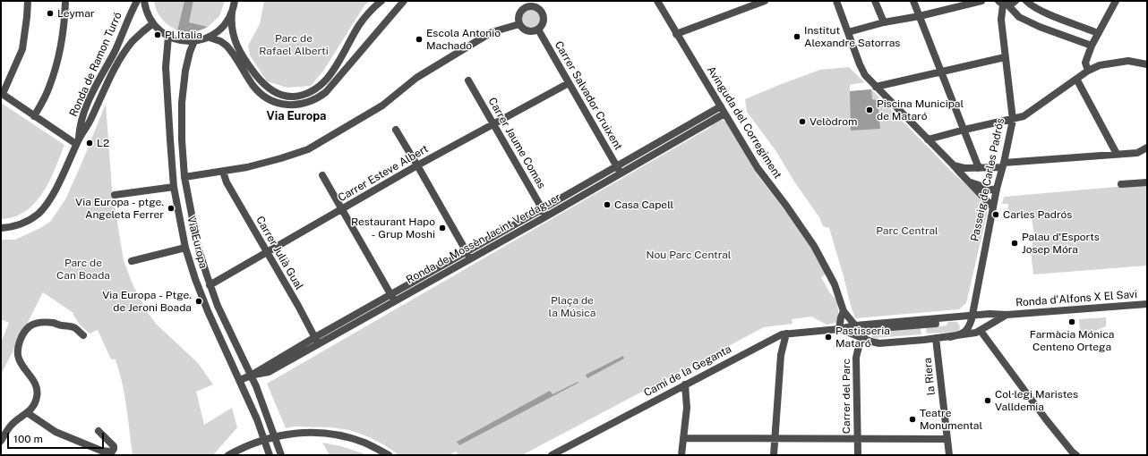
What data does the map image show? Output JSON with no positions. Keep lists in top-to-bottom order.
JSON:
{
  "streets": {
    "street": [
      "Ronda de Ramon Turró",
      "Carrer Salvador Cruixent",
      "Avinguda del Corregiment",
      "Carrer Jaume Comas",
      "Carrer Esteve Albert",
      "Passeig de Carles Padrós",
      "Ronda de Mossèn Jacint Verdaguer",
      "Via Europa",
      "Carrer Julià Gual",
      "Ronda d'Alfons X El Savi",
      "Camí de la Geganta",
      "la Riera",
      "Carrer del Parc"
    ]
  },
  "crossings": [
    ["Carrer Salvador Cruixent", "Carrer Esteve Albert"],
    ["Carrer Salvador Cruixent", "Ronda de Mossèn Jacint Verdaguer"],
    ["Avinguda del Corregiment", "Ronda de Mossèn Jacint Verdaguer"],
    ["Avinguda del Corregiment", "Camí de la Geganta"],
    ["Carrer Jaume Comas", "Carrer Esteve Albert"],
    ["Carrer Jaume Comas", "Ronda de Mossèn Jacint Verdaguer"],
    ["Carrer Esteve Albert", "Via Europa"],
    ["Carrer Esteve Albert", "Carrer Julià Gual"],
    ["Passeig de Carles Padrós", "Ronda d'Alfons X El Savi"],
    ["Ronda de Mossèn Jacint Verdaguer", "Via Europa"],
    ["Ronda de Mossèn Jacint Verdaguer", "Carrer Julià Gual"]
  ],
  "districts": ["Via Europa"],
  "parks": [
    "Parc de Rafael Alberti",
    "Parc Central",
    "Nou Parc Central",
    "Parc de Can Boada",
    "Plaça de la Música"
  ],
  "places": [
    "Leymar",
    "Pl.Italia",
    "Institut Alexandre Satorras",
    "Escola Antonio Machado",
    "Piscina Municipal de Mataró",
    "Velòdrom",
    "L2",
    "Casa Capell",
    "Via Europa - ptge. Angeleta Ferrer",
    "Carles Padrós",
    "Restaurant Hapo - Grup Moshi",
    "Palau d'Esports Josep Móra",
    "Via Europa - Ptge. de Jeroni Boada",
    "Farmàcia Mónica Centeno Ortega",
    "Pastisseria Mataró",
    "Col·legi Maristes Valldemia",
    "Teatre Monumental"
  ],
  "scale_bar": "100 m"
}
